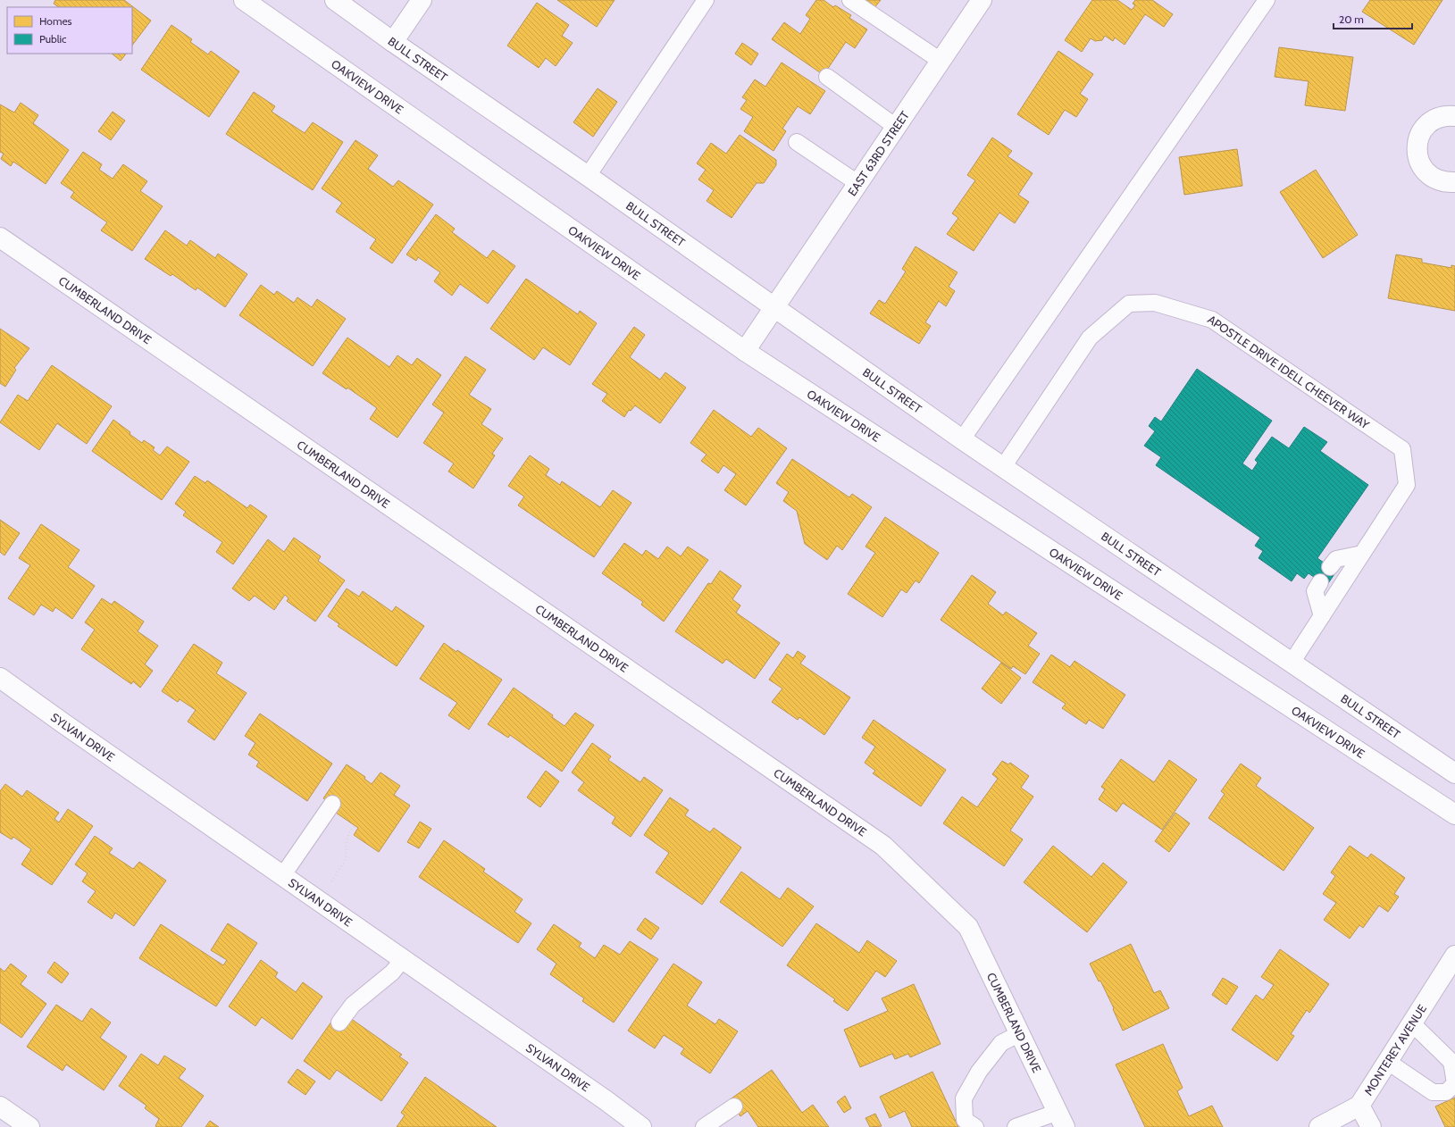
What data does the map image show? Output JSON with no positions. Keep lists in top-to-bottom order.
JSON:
{
  "streets": {
    "street": [
      "BULL STREET",
      "OAKVIEW DRIVE",
      "EAST 63RD STREET",
      "CUMBERLAND DRIVE",
      "SYLVAN DRIVE",
      "MONTEREY AVENUE"
    ],
    "lane": ["APOSTLE DRIVE IDELL CHEEVER WAY"]
  },
  "crossings": [
    ["BULL STREET", "EAST 63RD STREET"],
    ["BULL STREET", "APOSTLE DRIVE IDELL CHEEVER WAY"],
    ["OAKVIEW DRIVE", "EAST 63RD STREET"]
  ],
  "legend": ["Homes", "Public"],
  "scale_bar": "20 m"
}
